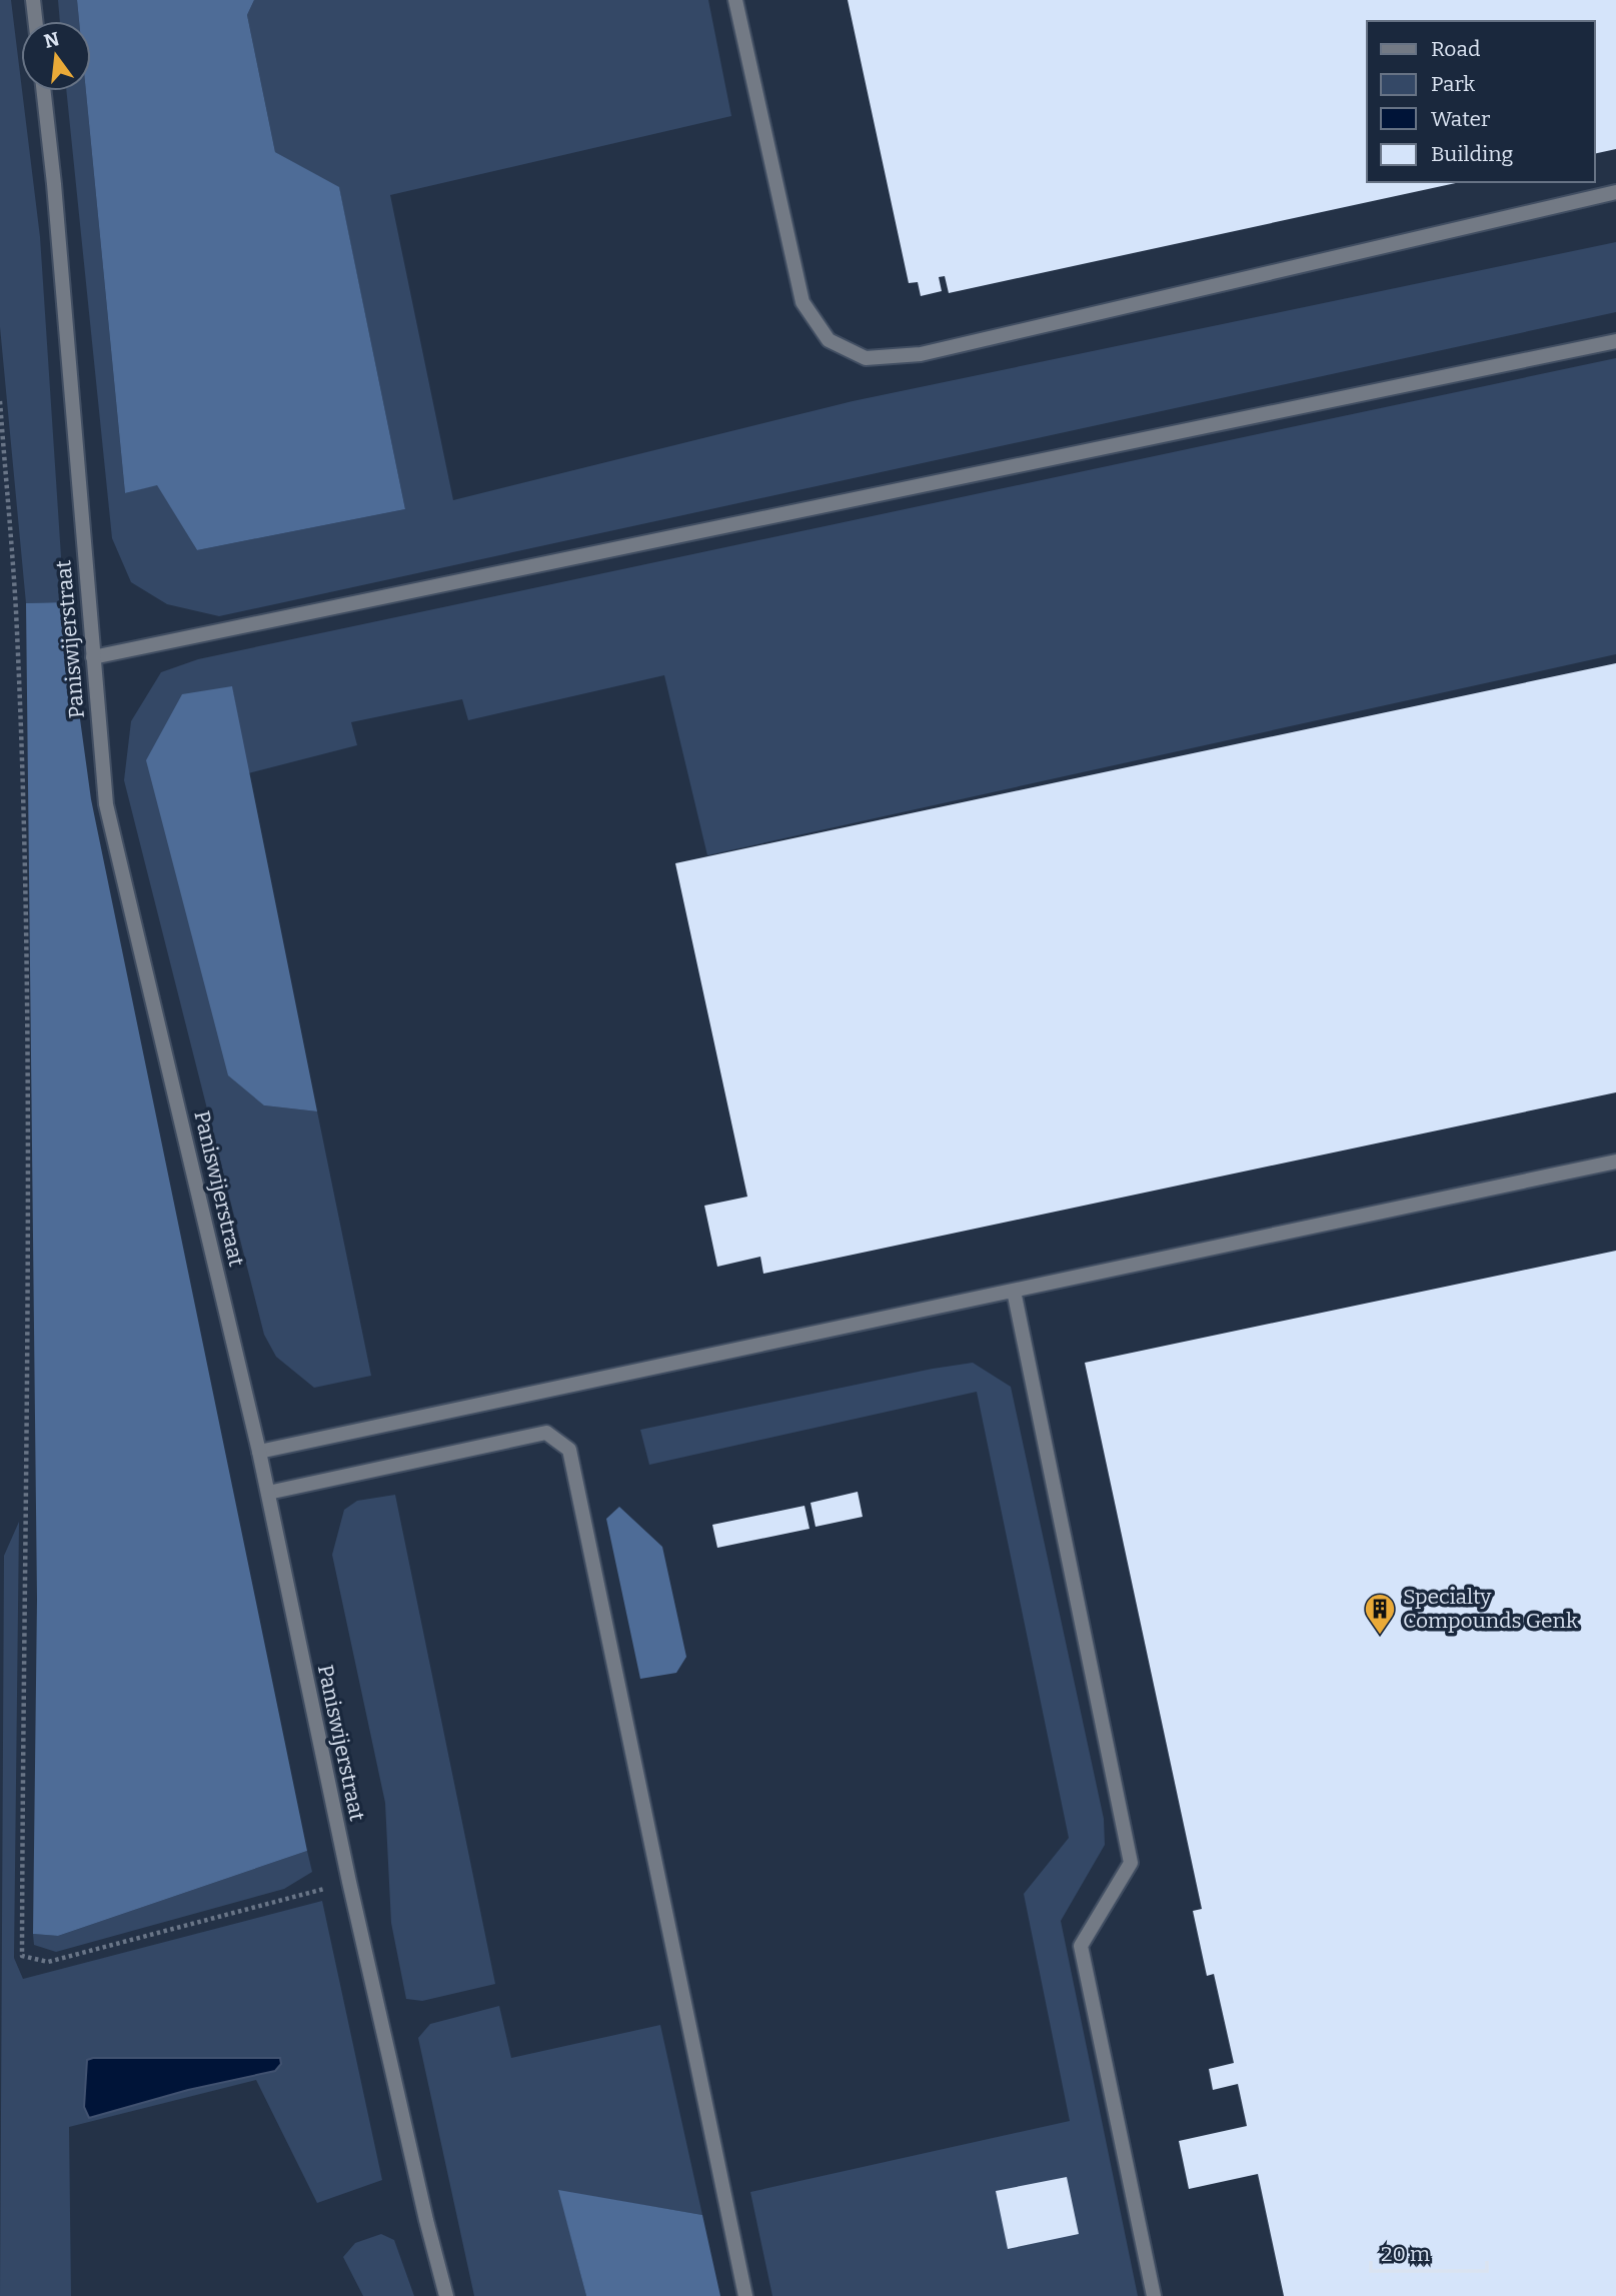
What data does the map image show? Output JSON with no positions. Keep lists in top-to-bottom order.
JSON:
{
  "streets": {
    "street": ["Paniswijerstraat"]
  },
  "places": {
    "building": ["Specialty Compounds Genk"]
  },
  "legend": [
    "Road",
    "Park",
    "Water",
    "Building"
  ],
  "scale_bar": "20 m",
  "north": "top"
}
